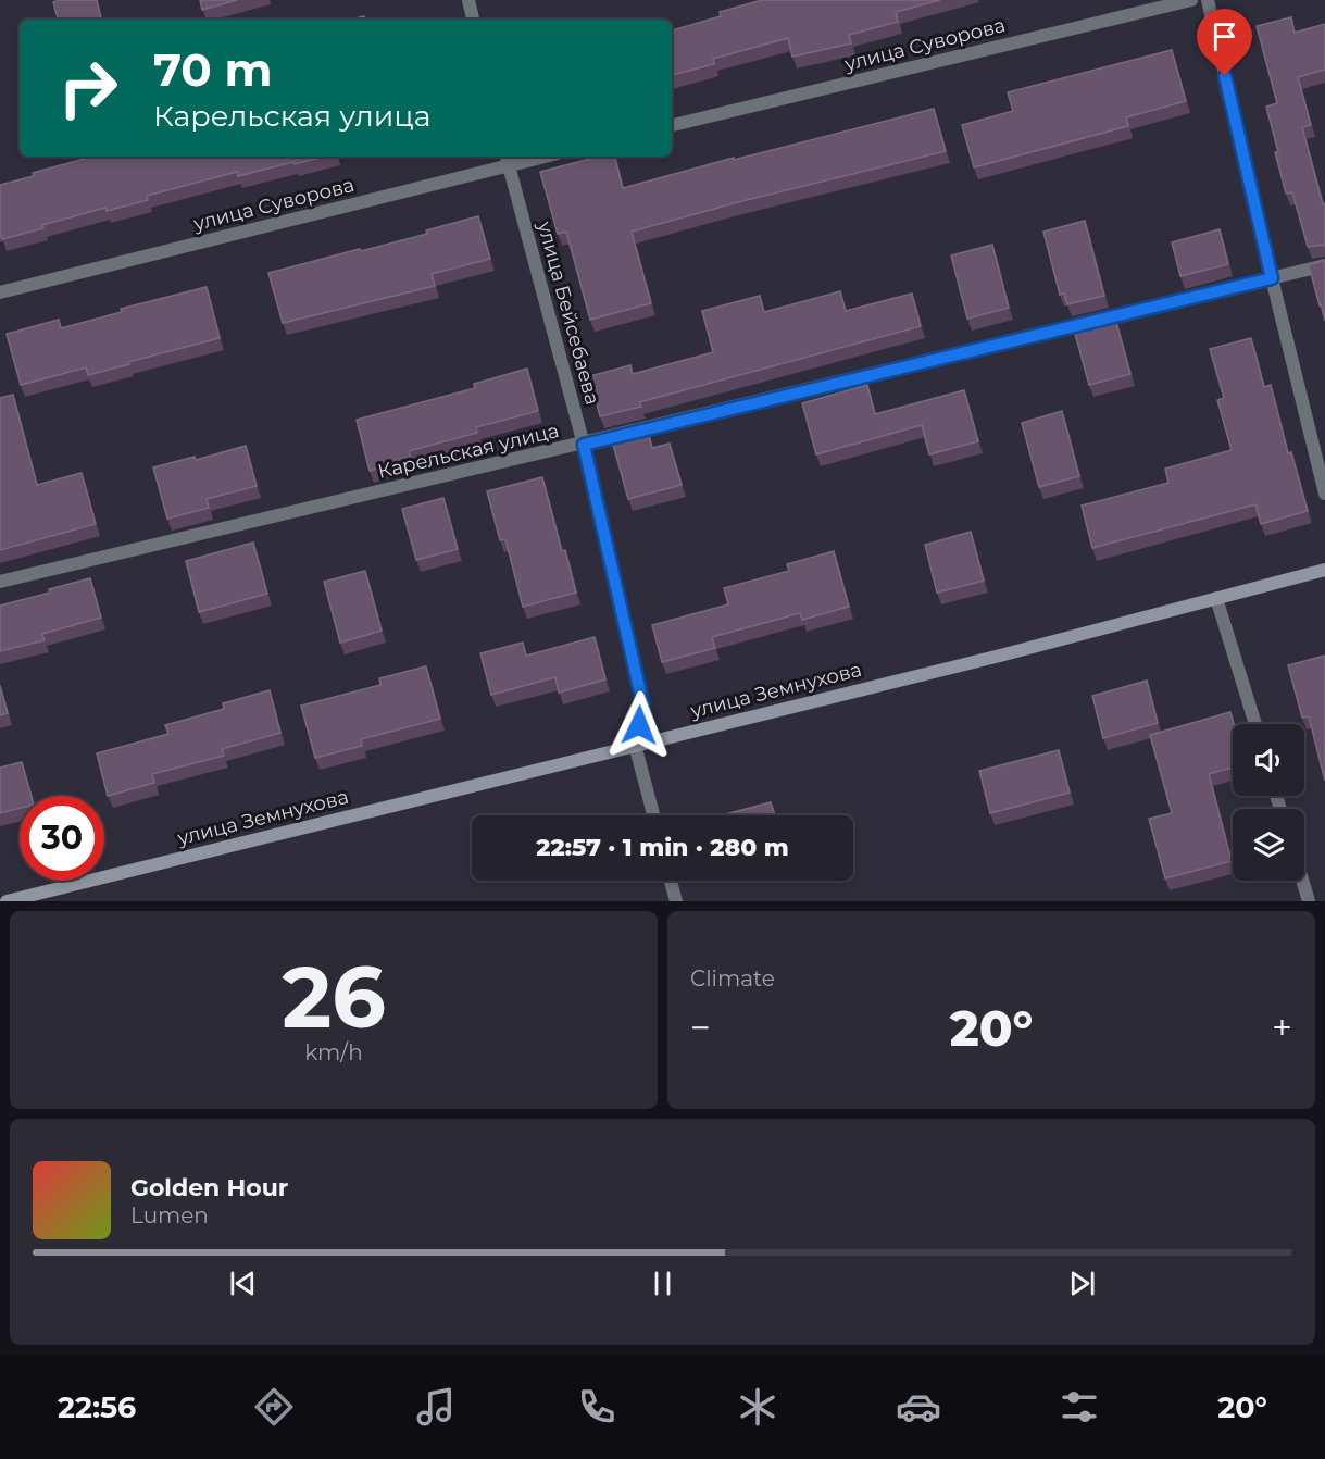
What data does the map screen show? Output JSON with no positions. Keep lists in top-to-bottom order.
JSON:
{
  "streets": {
    "street": [
      "улица Суворова",
      "улица Бейсебаева",
      "Карельская улица",
      "улица Земнухова"
    ]
  },
  "crossings": [
    ["улица Суворова", "улица Бейсебаева"],
    ["улица Бейсебаева", "Карельская улица"],
    ["улица Бейсебаева", "улица Земнухова"]
  ],
  "page": {
    "turn": ["70 m", "Карельская улица"],
    "limit": "30",
    "trip": "22:57 · 1 min · 280 m",
    "tile": [
      ["26", "km/h"],
      "Climate"
    ],
    "heat": ["−", "20°", "+"],
    "song": ["Golden Hour", "Lumen"],
    "tabs": ["22:56", "20°"]
  }
}
